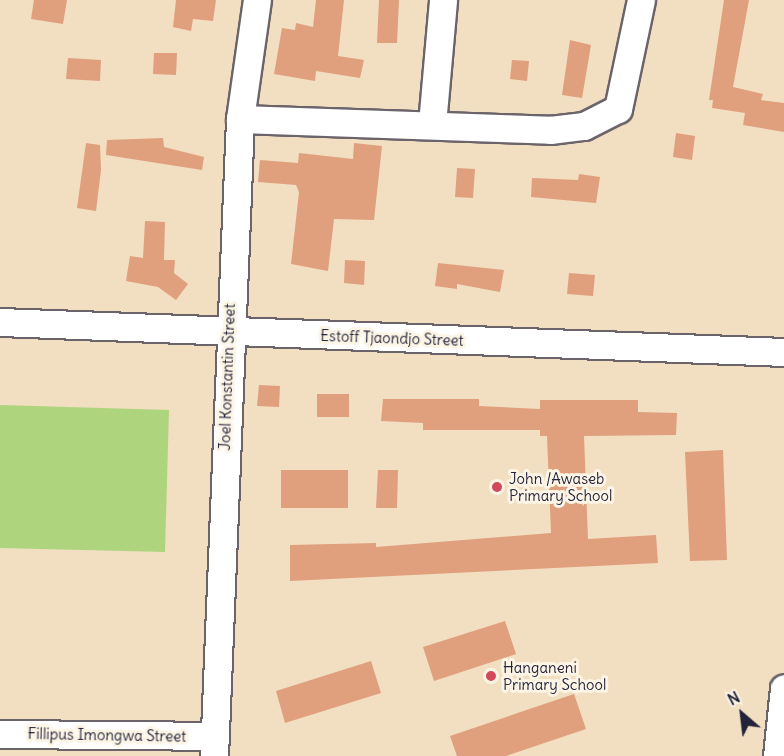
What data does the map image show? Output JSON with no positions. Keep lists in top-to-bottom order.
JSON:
{
  "streets": {
    "street": ["Estoff Tjaondjo Street", "Joel Konstantin Street", "Fillipus Imongwa Street"]
  },
  "crossings": [
    ["Estoff Tjaondjo Street", "Joel Konstantin Street"],
    ["Joel Konstantin Street", "Fillipus Imongwa Street"]
  ],
  "places": ["John /Awaseb Primary School", "Hanganeni Primary School"],
  "north": "top left"
}
